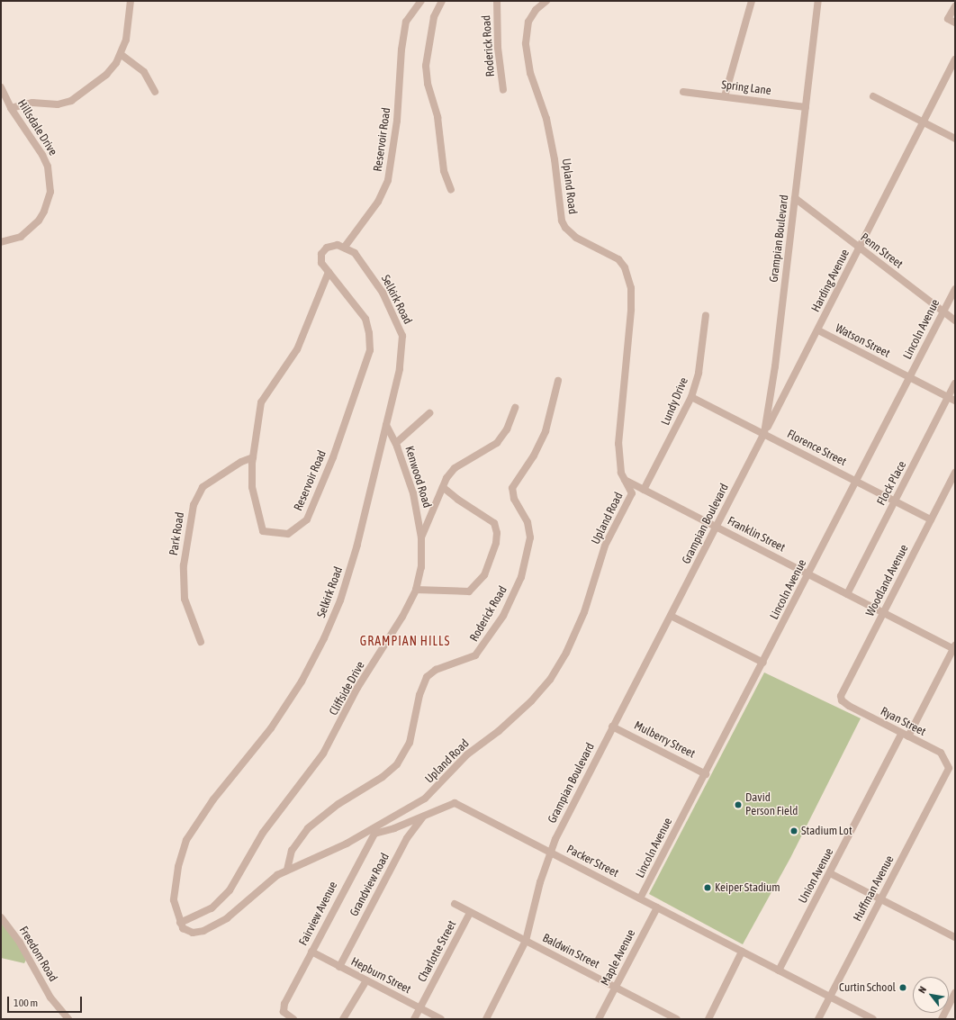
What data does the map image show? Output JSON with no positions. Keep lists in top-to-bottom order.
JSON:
{
  "streets": {
    "street": [
      "Roderick Road",
      "Spring Lane",
      "Hillsdale Drive",
      "Reservoir Road",
      "Upland Road",
      "Grampian Boulevard",
      "Penn Street",
      "Harding Avenue",
      "Selkirk Road",
      "Lincoln Avenue",
      "Watson Street",
      "Lundy Drive",
      "Florence Street",
      "Kenwood Road",
      "Flock Place",
      "Park Road",
      "Franklin Street",
      "Woodland Avenue",
      "Cliffside Drive",
      "Ryan Street",
      "Mulberry Street",
      "Packer Street",
      "Union Avenue",
      "Grandview Road",
      "Huffman Avenue",
      "Fairview Avenue",
      "Charlotte Street",
      "Baldwin Street",
      "Freedom Road",
      "Maple Avenue",
      "Hepburn Street"
    ]
  },
  "crossings": [
    ["Roderick Road", "Upland Road"],
    ["Spring Lane", "Grampian Boulevard"],
    ["Reservoir Road", "Selkirk Road"],
    ["Reservoir Road", "Park Road"],
    ["Upland Road", "Selkirk Road"],
    ["Upland Road", "Lundy Drive"],
    ["Upland Road", "Franklin Street"],
    ["Upland Road", "Cliffside Drive"],
    ["Upland Road", "Packer Street"],
    ["Upland Road", "Fairview Avenue"],
    ["Grampian Boulevard", "Penn Street"],
    ["Grampian Boulevard", "Harding Avenue"],
    ["Grampian Boulevard", "Florence Street"],
    ["Grampian Boulevard", "Franklin Street"],
    ["Grampian Boulevard", "Mulberry Street"],
    ["Grampian Boulevard", "Packer Street"],
    ["Grampian Boulevard", "Baldwin Street"],
    ["Penn Street", "Harding Avenue"],
    ["Penn Street", "Lincoln Avenue"],
    ["Harding Avenue", "Watson Street"],
    ["Harding Avenue", "Florence Street"],
    ["Selkirk Road", "Kenwood Road"],
    ["Selkirk Road", "Cliffside Drive"],
    ["Lincoln Avenue", "Watson Street"],
    ["Lincoln Avenue", "Florence Street"],
    ["Lincoln Avenue", "Franklin Street"],
    ["Lincoln Avenue", "Mulberry Street"],
    ["Lincoln Avenue", "Packer Street"],
    ["Watson Street", "Flock Place"],
    ["Lundy Drive", "Florence Street"],
    ["Lundy Drive", "Franklin Street"],
    ["Florence Street", "Flock Place"],
    ["Florence Street", "Woodland Avenue"],
    ["Kenwood Road", "Cliffside Drive"],
    ["Flock Place", "Franklin Street"],
    ["Franklin Street", "Woodland Avenue"],
    ["Woodland Avenue", "Ryan Street"],
    ["Ryan Street", "Union Avenue"],
    ["Ryan Street", "Huffman Avenue"],
    ["Packer Street", "Union Avenue"],
    ["Packer Street", "Grandview Road"],
    ["Packer Street", "Huffman Avenue"],
    ["Packer Street", "Fairview Avenue"],
    ["Packer Street", "Maple Avenue"],
    ["Grandview Road", "Hepburn Street"],
    ["Fairview Avenue", "Hepburn Street"],
    ["Charlotte Street", "Baldwin Street"],
    ["Charlotte Street", "Hepburn Street"],
    ["Baldwin Street", "Maple Avenue"]
  ],
  "districts": ["GRAMPIAN HILLS"],
  "places": [
    "David Person Field",
    "Stadium Lot",
    "Keiper Stadium",
    "Curtin School"
  ],
  "scale_bar": "100 m",
  "north": "top left"
}
